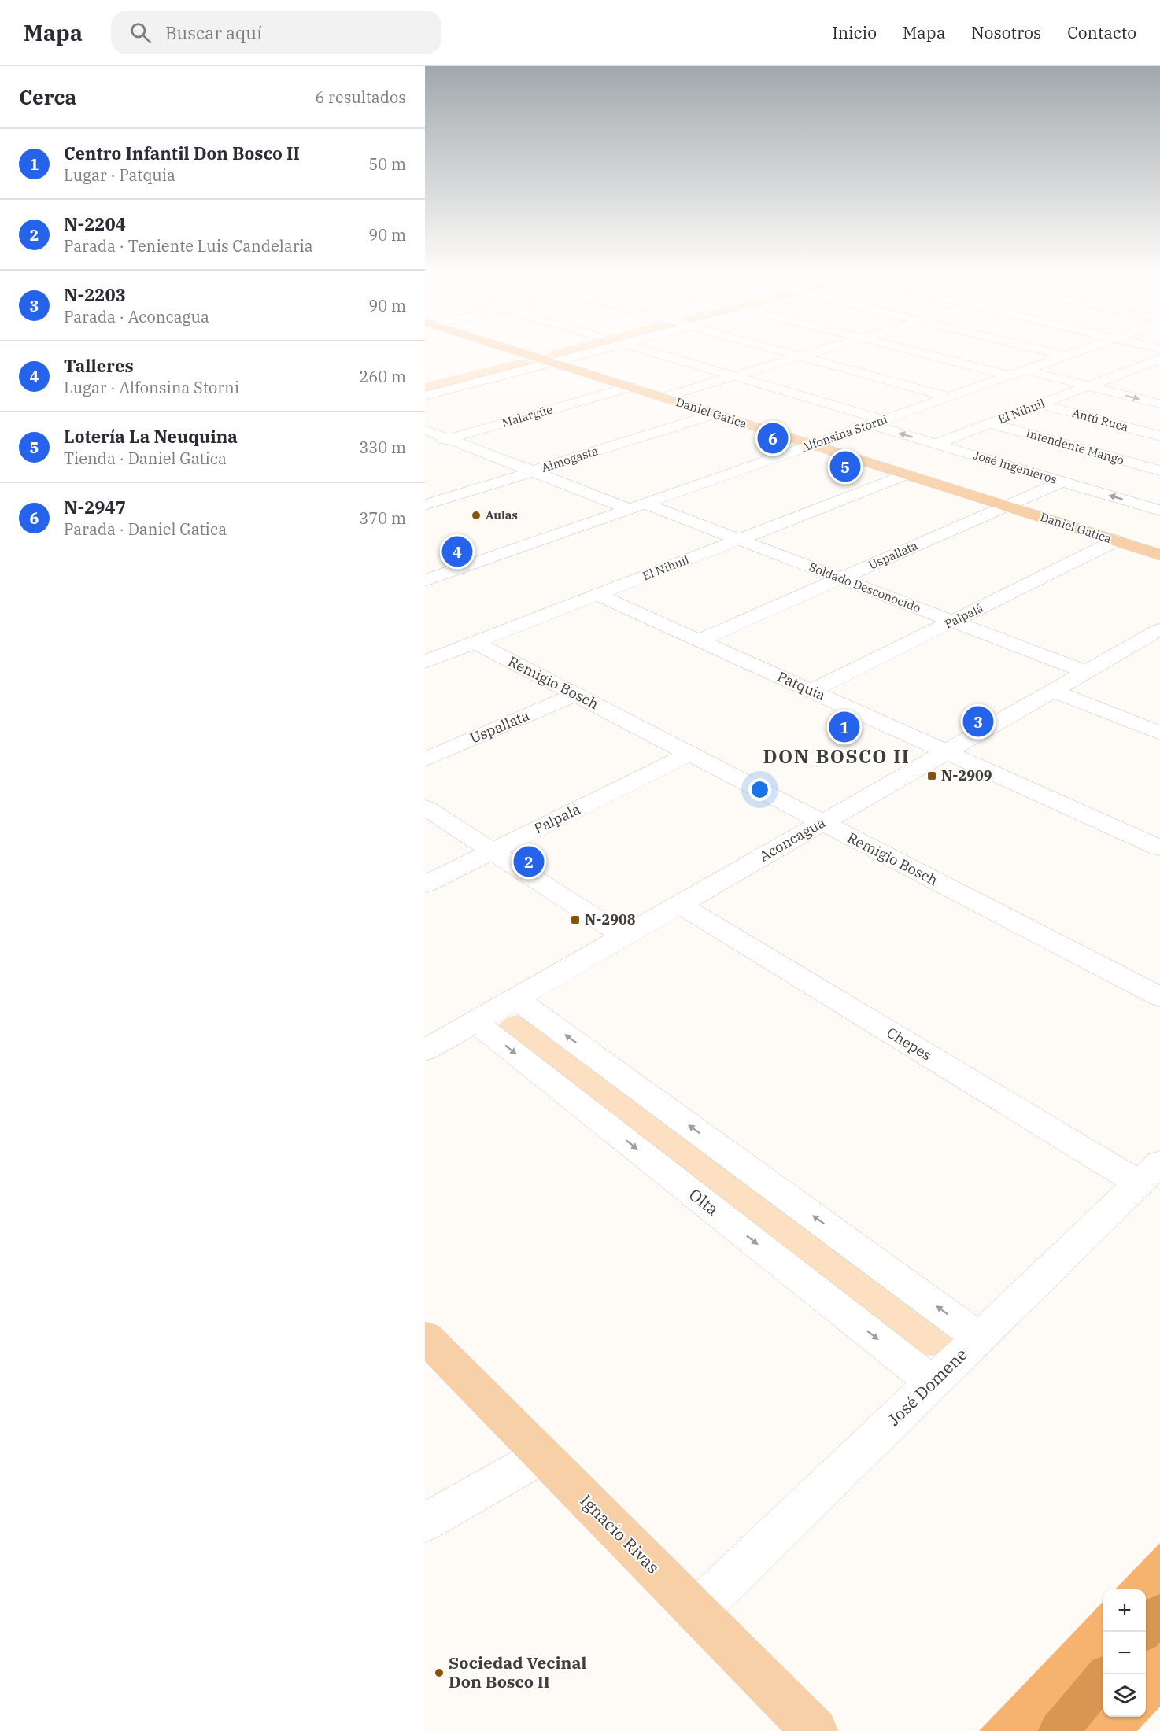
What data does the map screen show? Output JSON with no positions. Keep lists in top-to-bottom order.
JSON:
{
  "streets": {
    "main road": ["Daniel Gatica", "Ignacio Rivas"],
    "street": [
      "El Nihuil",
      "Malargüe",
      "Antú Ruca",
      "Alfonsina Storni",
      "Intendente Mango",
      "Aimogasta",
      "José Ingenieros",
      "Uspallata",
      "Soldado Desconocido",
      "Palpalá",
      "Remigio Bosch",
      "Patquia",
      "Aconcagua",
      "Chepes",
      "Olta",
      "José Domene"
    ]
  },
  "crossings": [
    ["El Nihuil", "Daniel Gatica"],
    ["El Nihuil", "Antú Ruca"],
    ["El Nihuil", "Intendente Mango"],
    ["El Nihuil", "José Ingenieros"],
    ["El Nihuil", "Soldado Desconocido"],
    ["El Nihuil", "Remigio Bosch"],
    ["El Nihuil", "Patquia"],
    ["Daniel Gatica", "Malargüe"],
    ["Daniel Gatica", "Alfonsina Storni"],
    ["Daniel Gatica", "Aimogasta"],
    ["Daniel Gatica", "Uspallata"],
    ["Daniel Gatica", "Palpalá"],
    ["Malargüe", "Soldado Desconocido"],
    ["Alfonsina Storni", "José Ingenieros"],
    ["Alfonsina Storni", "Soldado Desconocido"],
    ["Aimogasta", "Soldado Desconocido"],
    ["José Ingenieros", "Uspallata"],
    ["Uspallata", "Soldado Desconocido"],
    ["Uspallata", "Remigio Bosch"],
    ["Uspallata", "Patquia"],
    ["Soldado Desconocido", "Palpalá"],
    ["Soldado Desconocido", "Aconcagua"],
    ["Palpalá", "Remigio Bosch"],
    ["Palpalá", "Patquia"],
    ["Remigio Bosch", "Aconcagua"],
    ["Patquia", "Aconcagua"],
    ["Aconcagua", "Chepes"],
    ["Aconcagua", "Olta"],
    ["Chepes", "José Domene"],
    ["Olta", "José Domene"],
    ["José Domene", "Ignacio Rivas"]
  ],
  "districts": ["DON BOSCO II"],
  "places": {
    "other": ["Aulas", "Sociedad Vecinal Don Bosco II"],
    "transit": ["N-2909", "N-2908"]
  },
  "page": {
    "header": "Mapa",
    "search": "Buscar aquí",
    "nav": [
      "Inicio",
      "Mapa",
      "Nosotros",
      "Contacto"
    ],
    "heading": ["Cerca", "6 resultados"],
    "list": [
      {
        "mark": "1",
        "name": "Centro Infantil Don Bosco II",
        "note": "Lugar · Patquia",
        "value": "50 m"
      },
      {
        "mark": "2",
        "name": "N-2204",
        "note": "Parada · Teniente Luis Candelaria",
        "value": "90 m"
      },
      {
        "mark": "3",
        "name": "N-2203",
        "note": "Parada · Aconcagua",
        "value": "90 m"
      },
      {
        "mark": "4",
        "name": "Talleres",
        "note": "Lugar · Alfonsina Storni",
        "value": "260 m"
      },
      {
        "mark": "5",
        "name": "Lotería La Neuquina",
        "note": "Tienda · Daniel Gatica",
        "value": "330 m"
      },
      {
        "mark": "6",
        "name": "N-2947",
        "note": "Parada · Daniel Gatica",
        "value": "370 m"
      }
    ],
    "pins": [
      "6",
      "5",
      "4",
      "3",
      "1",
      "2"
    ],
    "map_buttons": ["+", "−"]
  }
}
